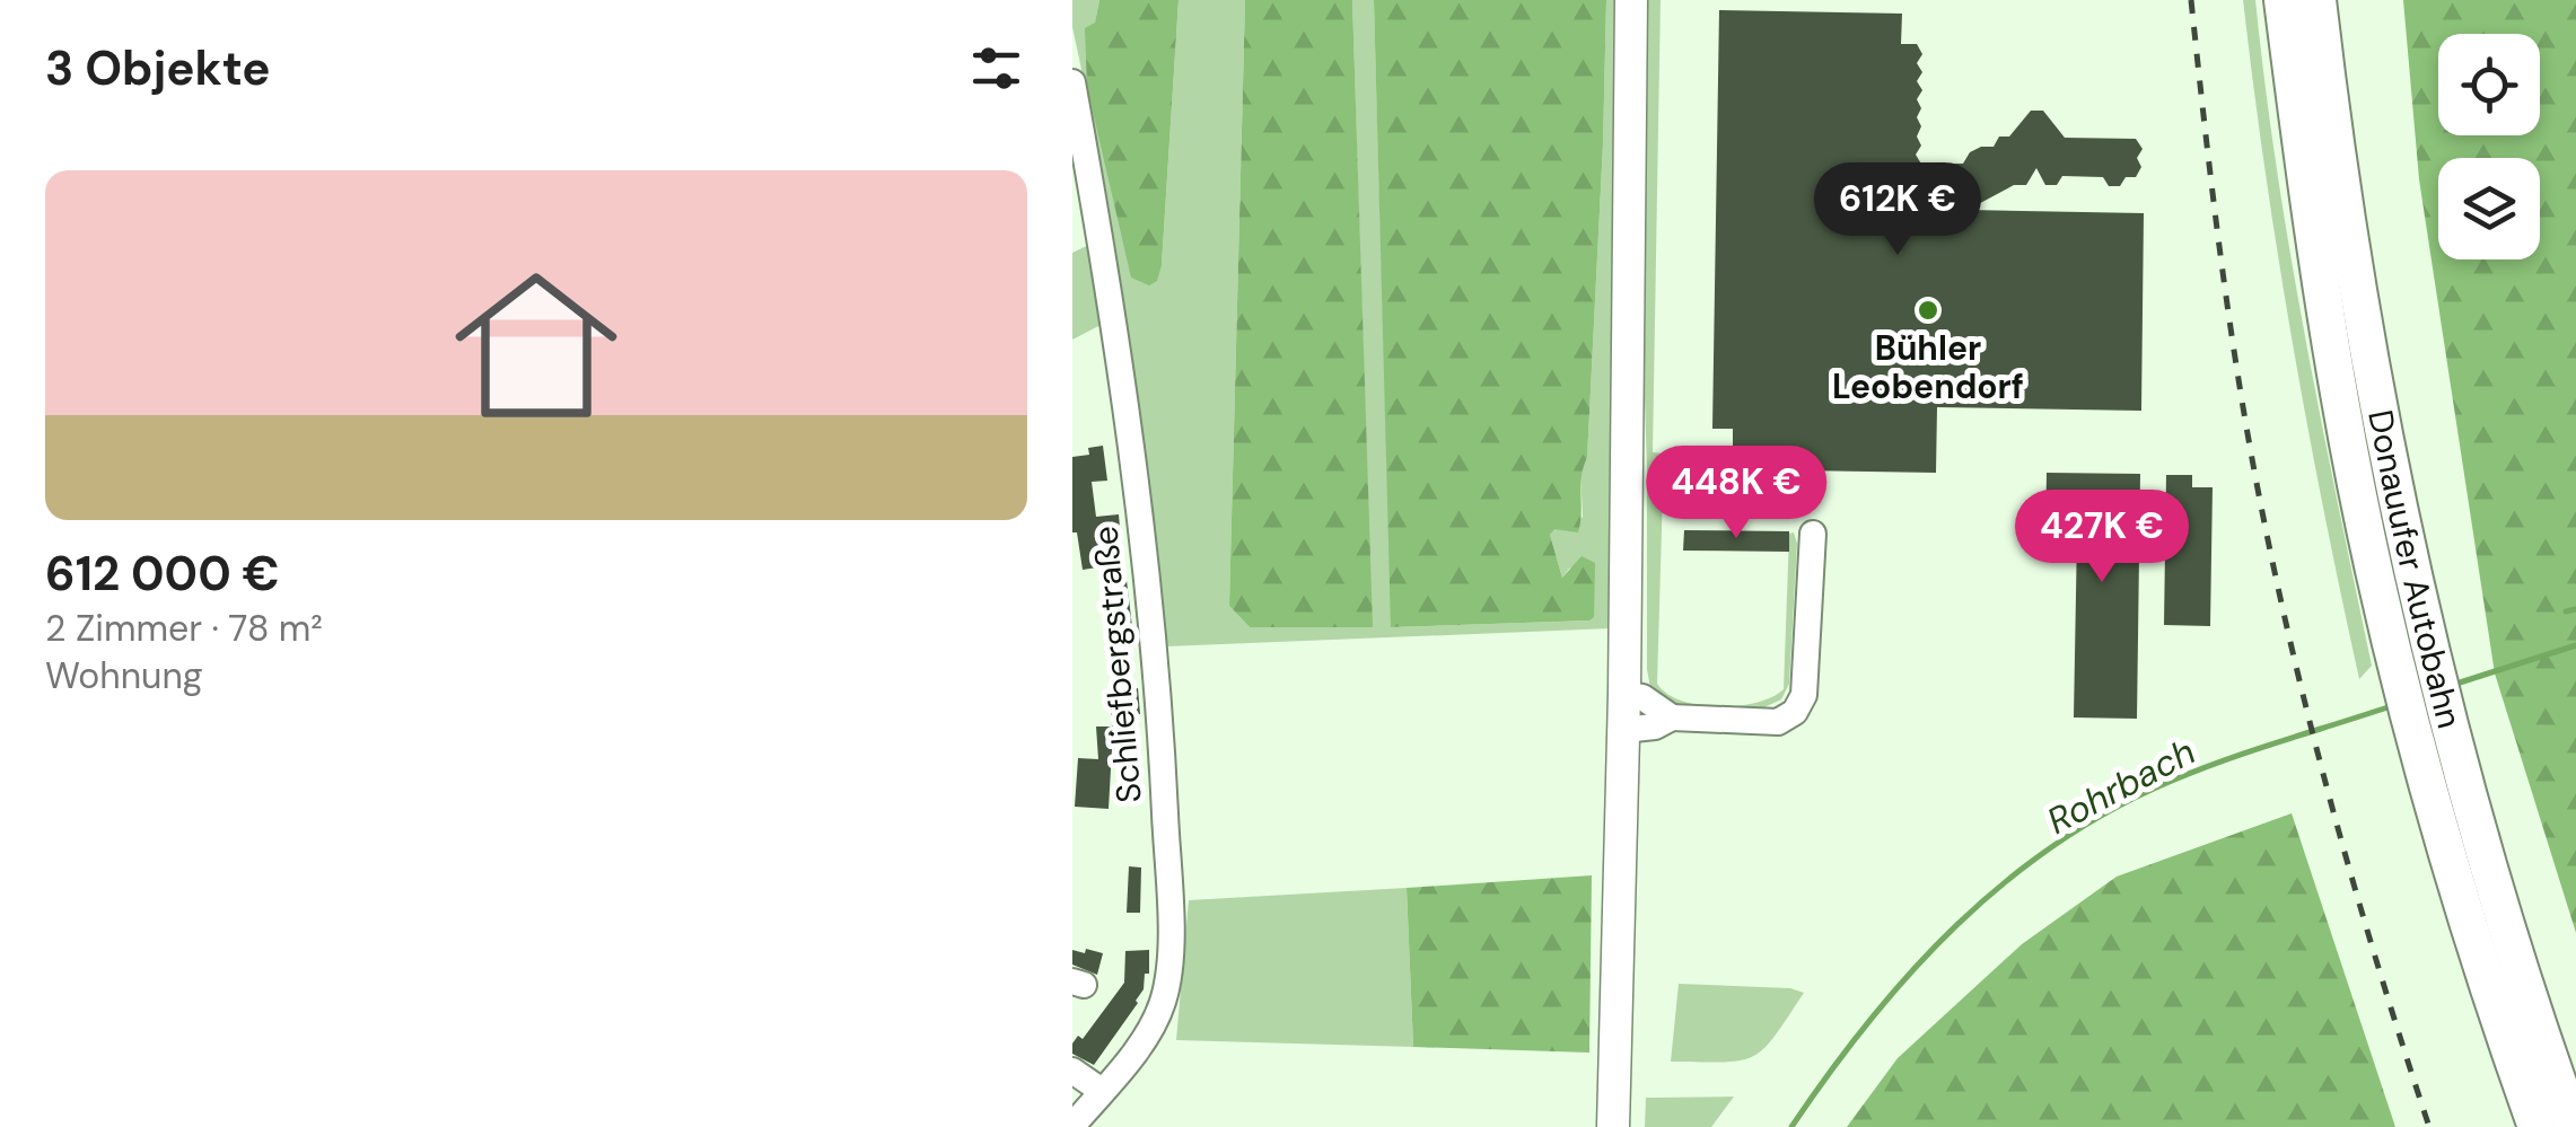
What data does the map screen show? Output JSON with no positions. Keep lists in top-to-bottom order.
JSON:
{
  "streets": {
    "highway": ["Donauufer Autobahn"],
    "street": ["Schliefbergstraße"]
  },
  "water": ["Rohrbach"],
  "places": ["Bühler Leobendorf"],
  "page": {
    "heading": "3 Objekte",
    "list": [
      {
        "name": "612 000 €",
        "note": "2 Zimmer · 78 m² · Wohnung"
      }
    ],
    "price": ["612K €", "448K €", "427K €"]
  }
}
